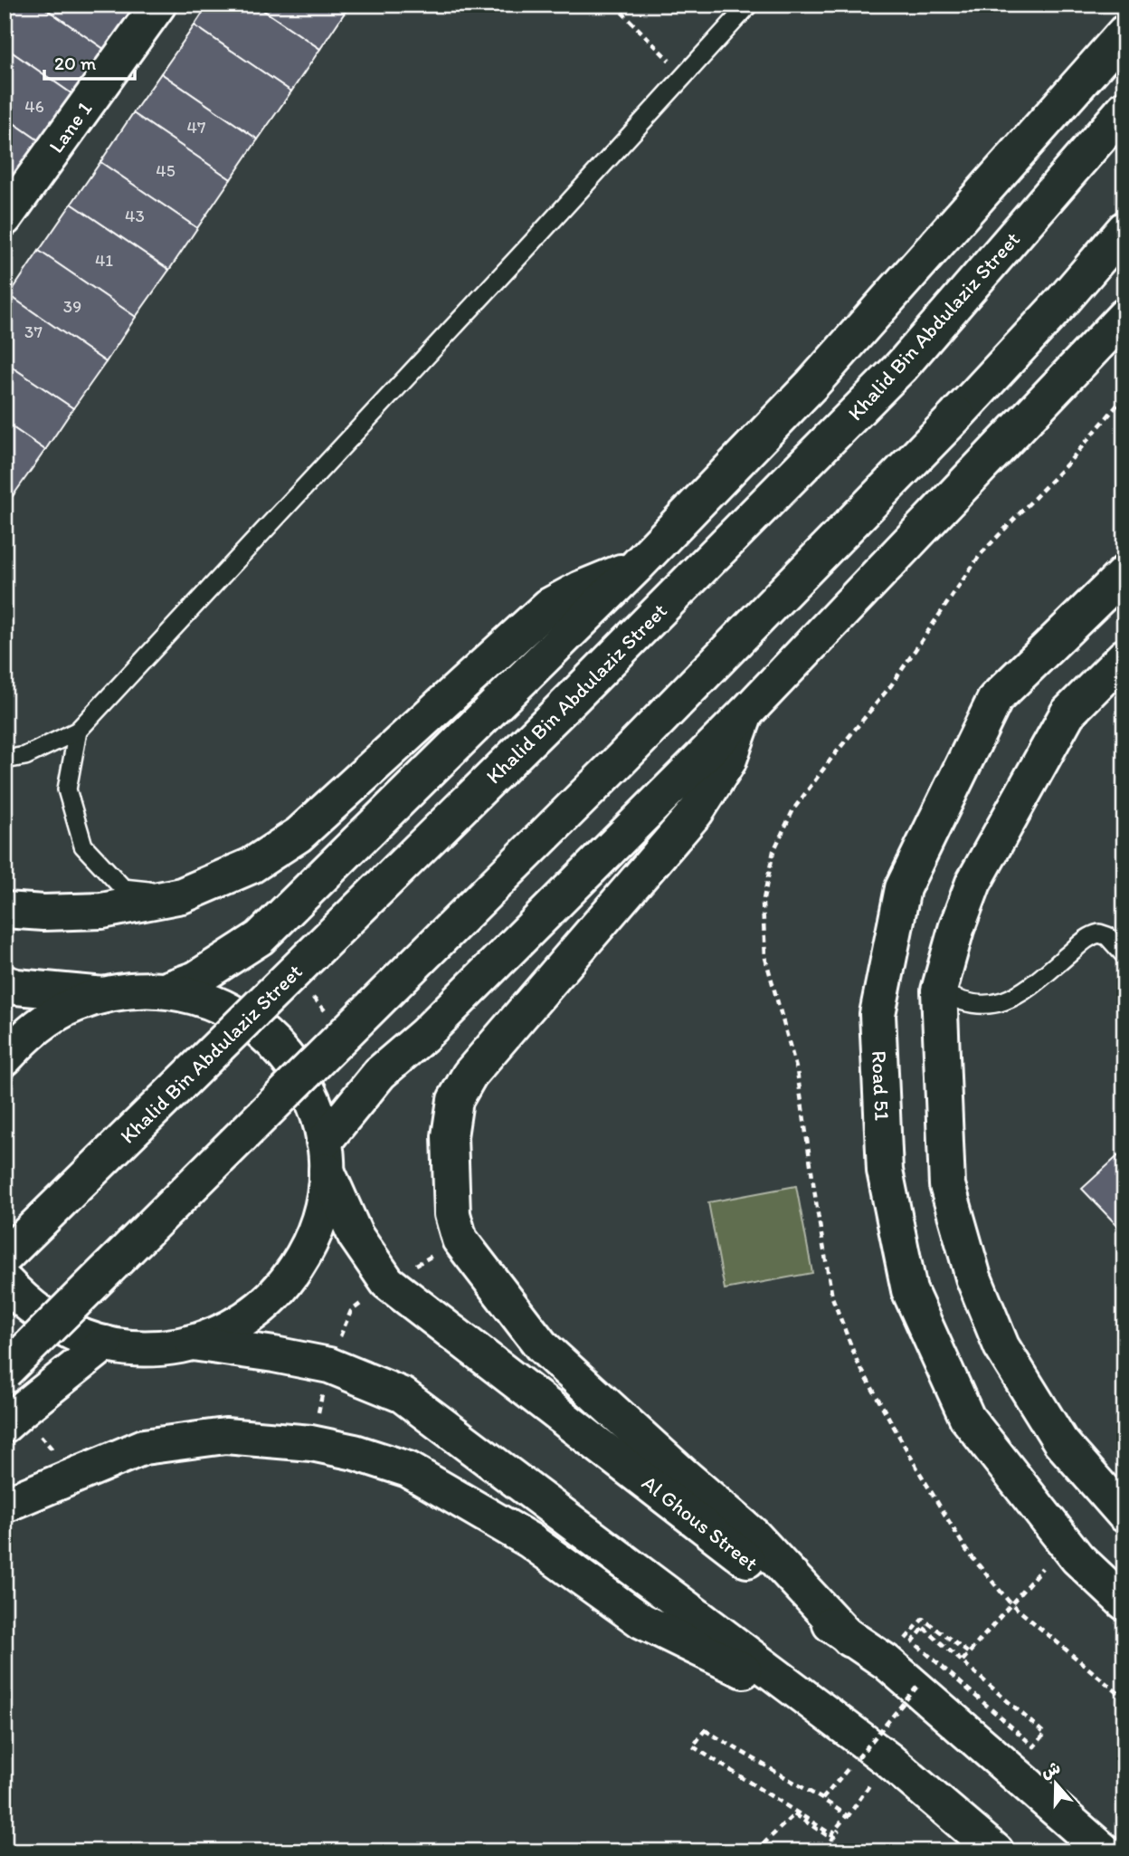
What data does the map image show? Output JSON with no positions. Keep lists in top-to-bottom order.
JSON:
{
  "streets": {
    "main road": [
      "Lane 1",
      "Khalid Bin Abdulaziz Street",
      "Road 51",
      "Al Ghous Street"
    ]
  },
  "house_numbers": [
    "46",
    "47",
    "45",
    "43",
    "41",
    "39",
    "37"
  ],
  "scale_bar": "20 m",
  "north": "top"
}
